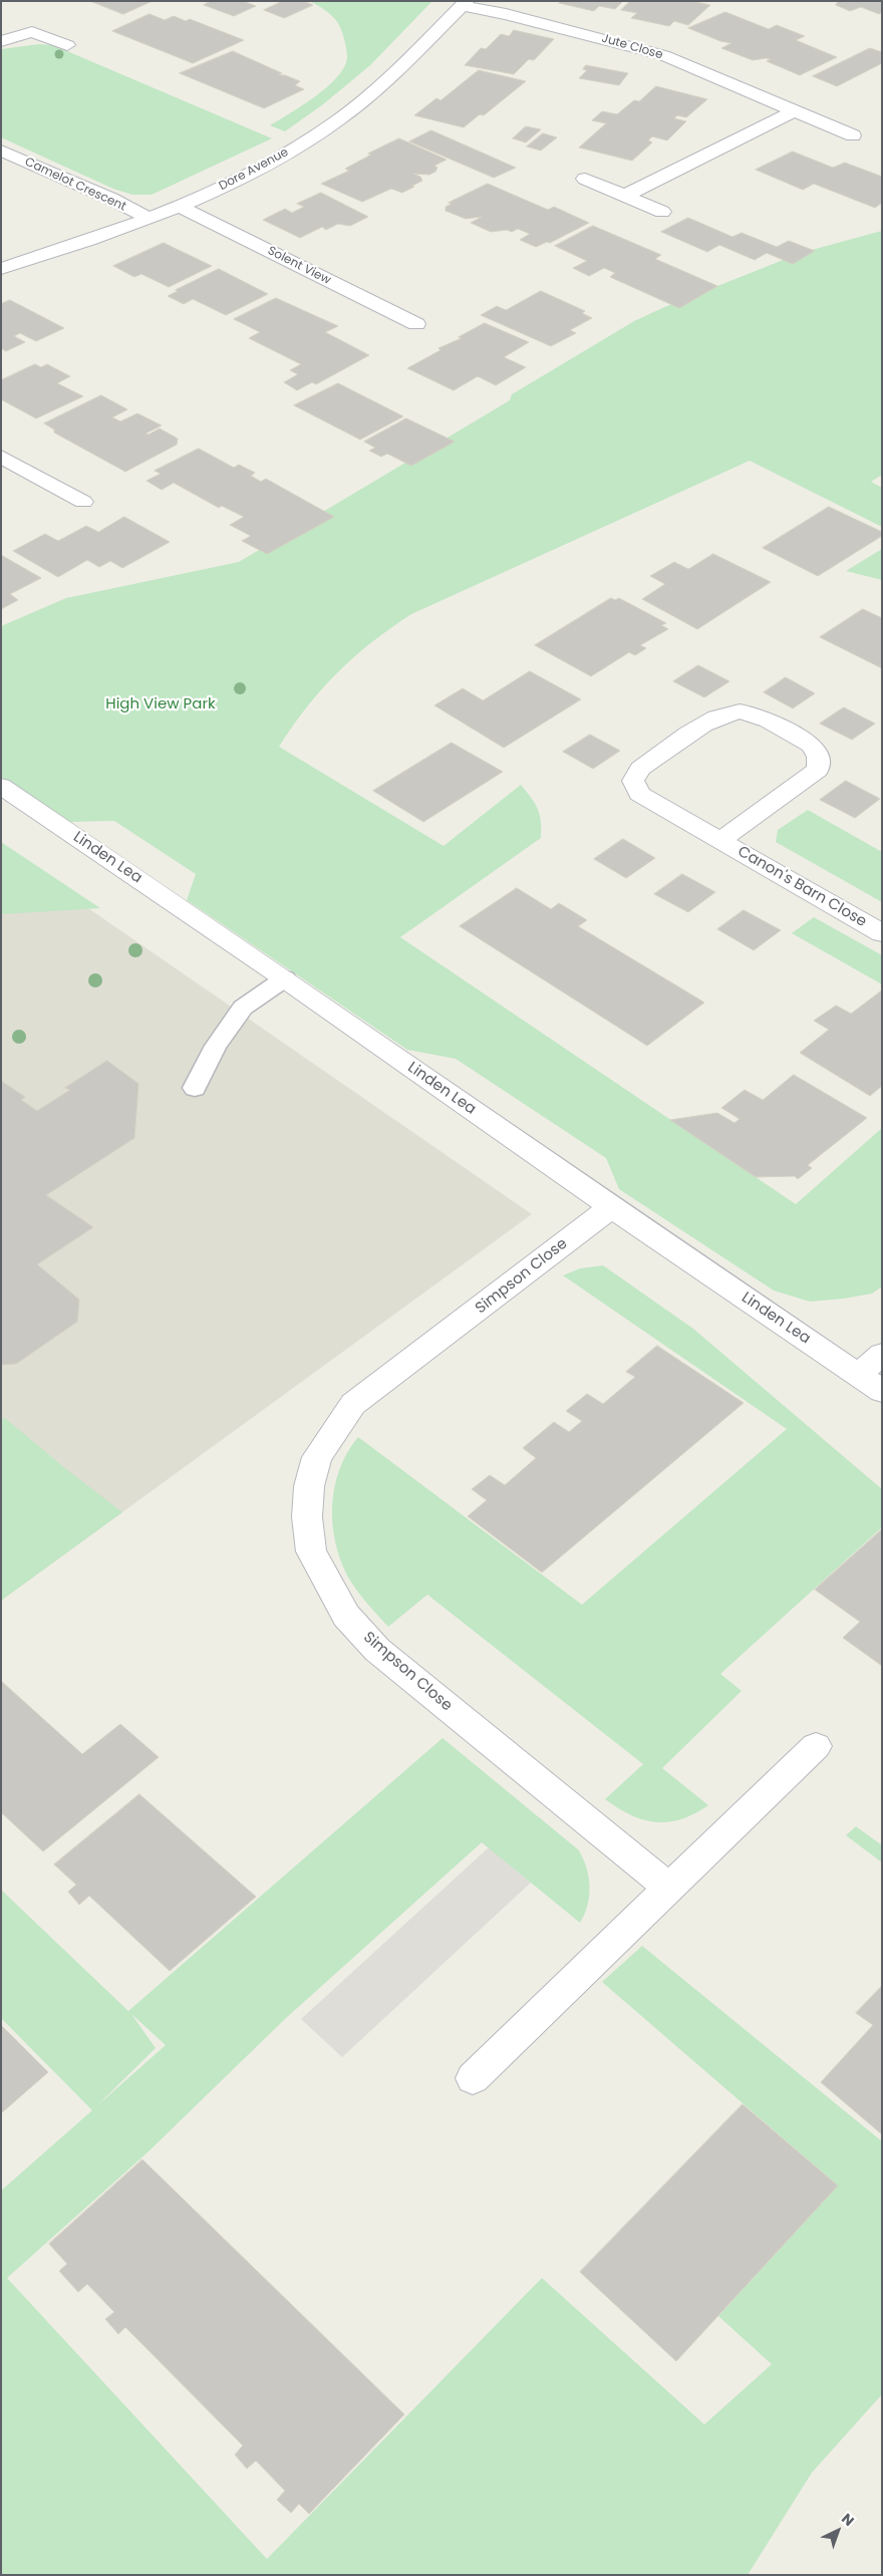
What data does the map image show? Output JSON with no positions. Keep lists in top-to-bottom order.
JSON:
{
  "streets": {
    "street": [
      "Jute Close",
      "Dore Avenue",
      "Camelot Crescent",
      "Solent View",
      "Linden Lea",
      "Canon's Barn Close",
      "Simpson Close"
    ]
  },
  "crossings": [
    ["Jute Close", "Dore Avenue"],
    ["Dore Avenue", "Camelot Crescent"],
    ["Dore Avenue", "Solent View"],
    ["Linden Lea", "Simpson Close"]
  ],
  "parks": ["High View Park"],
  "north": "top right"
}
